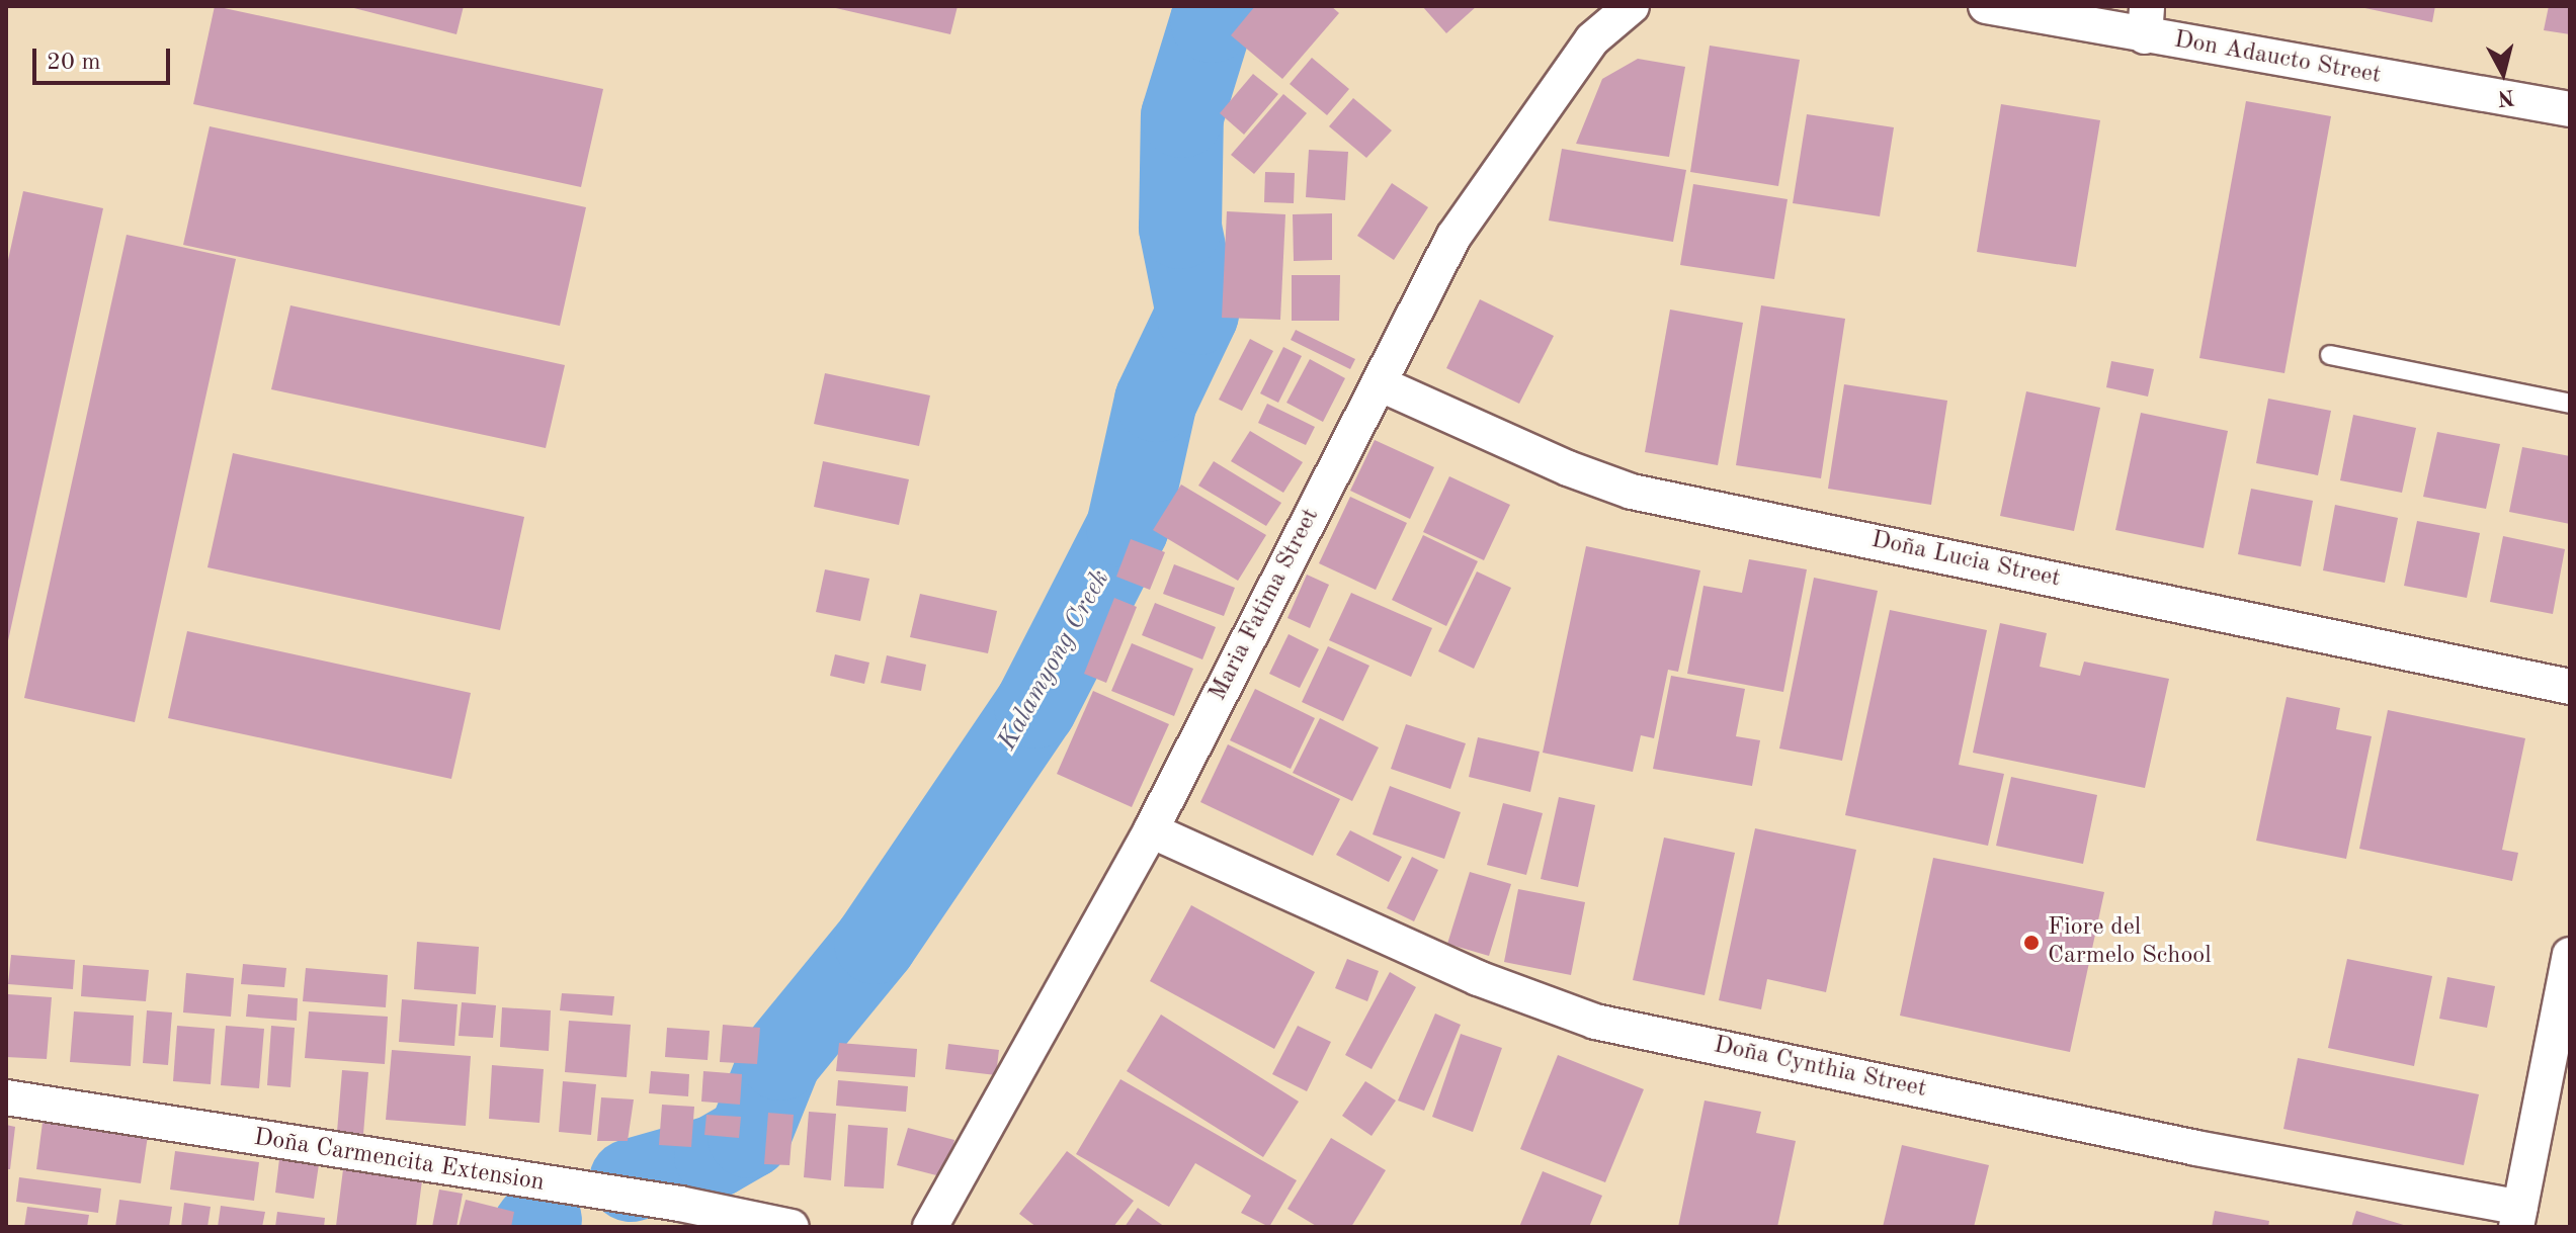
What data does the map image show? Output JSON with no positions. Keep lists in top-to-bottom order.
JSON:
{
  "streets": {
    "street": [
      "Don Adaucto Street",
      "Doña Lucia Street",
      "Maria Fatima Street",
      "Doña Cynthia Street",
      "Doña Carmencita Extension"
    ]
  },
  "crossings": [
    ["Doña Lucia Street", "Maria Fatima Street"],
    ["Maria Fatima Street", "Doña Cynthia Street"]
  ],
  "water": ["Kalamyong Creek"],
  "places": ["Fiore del Carmelo School"],
  "scale_bar": "20 m",
  "north": "bottom"
}
